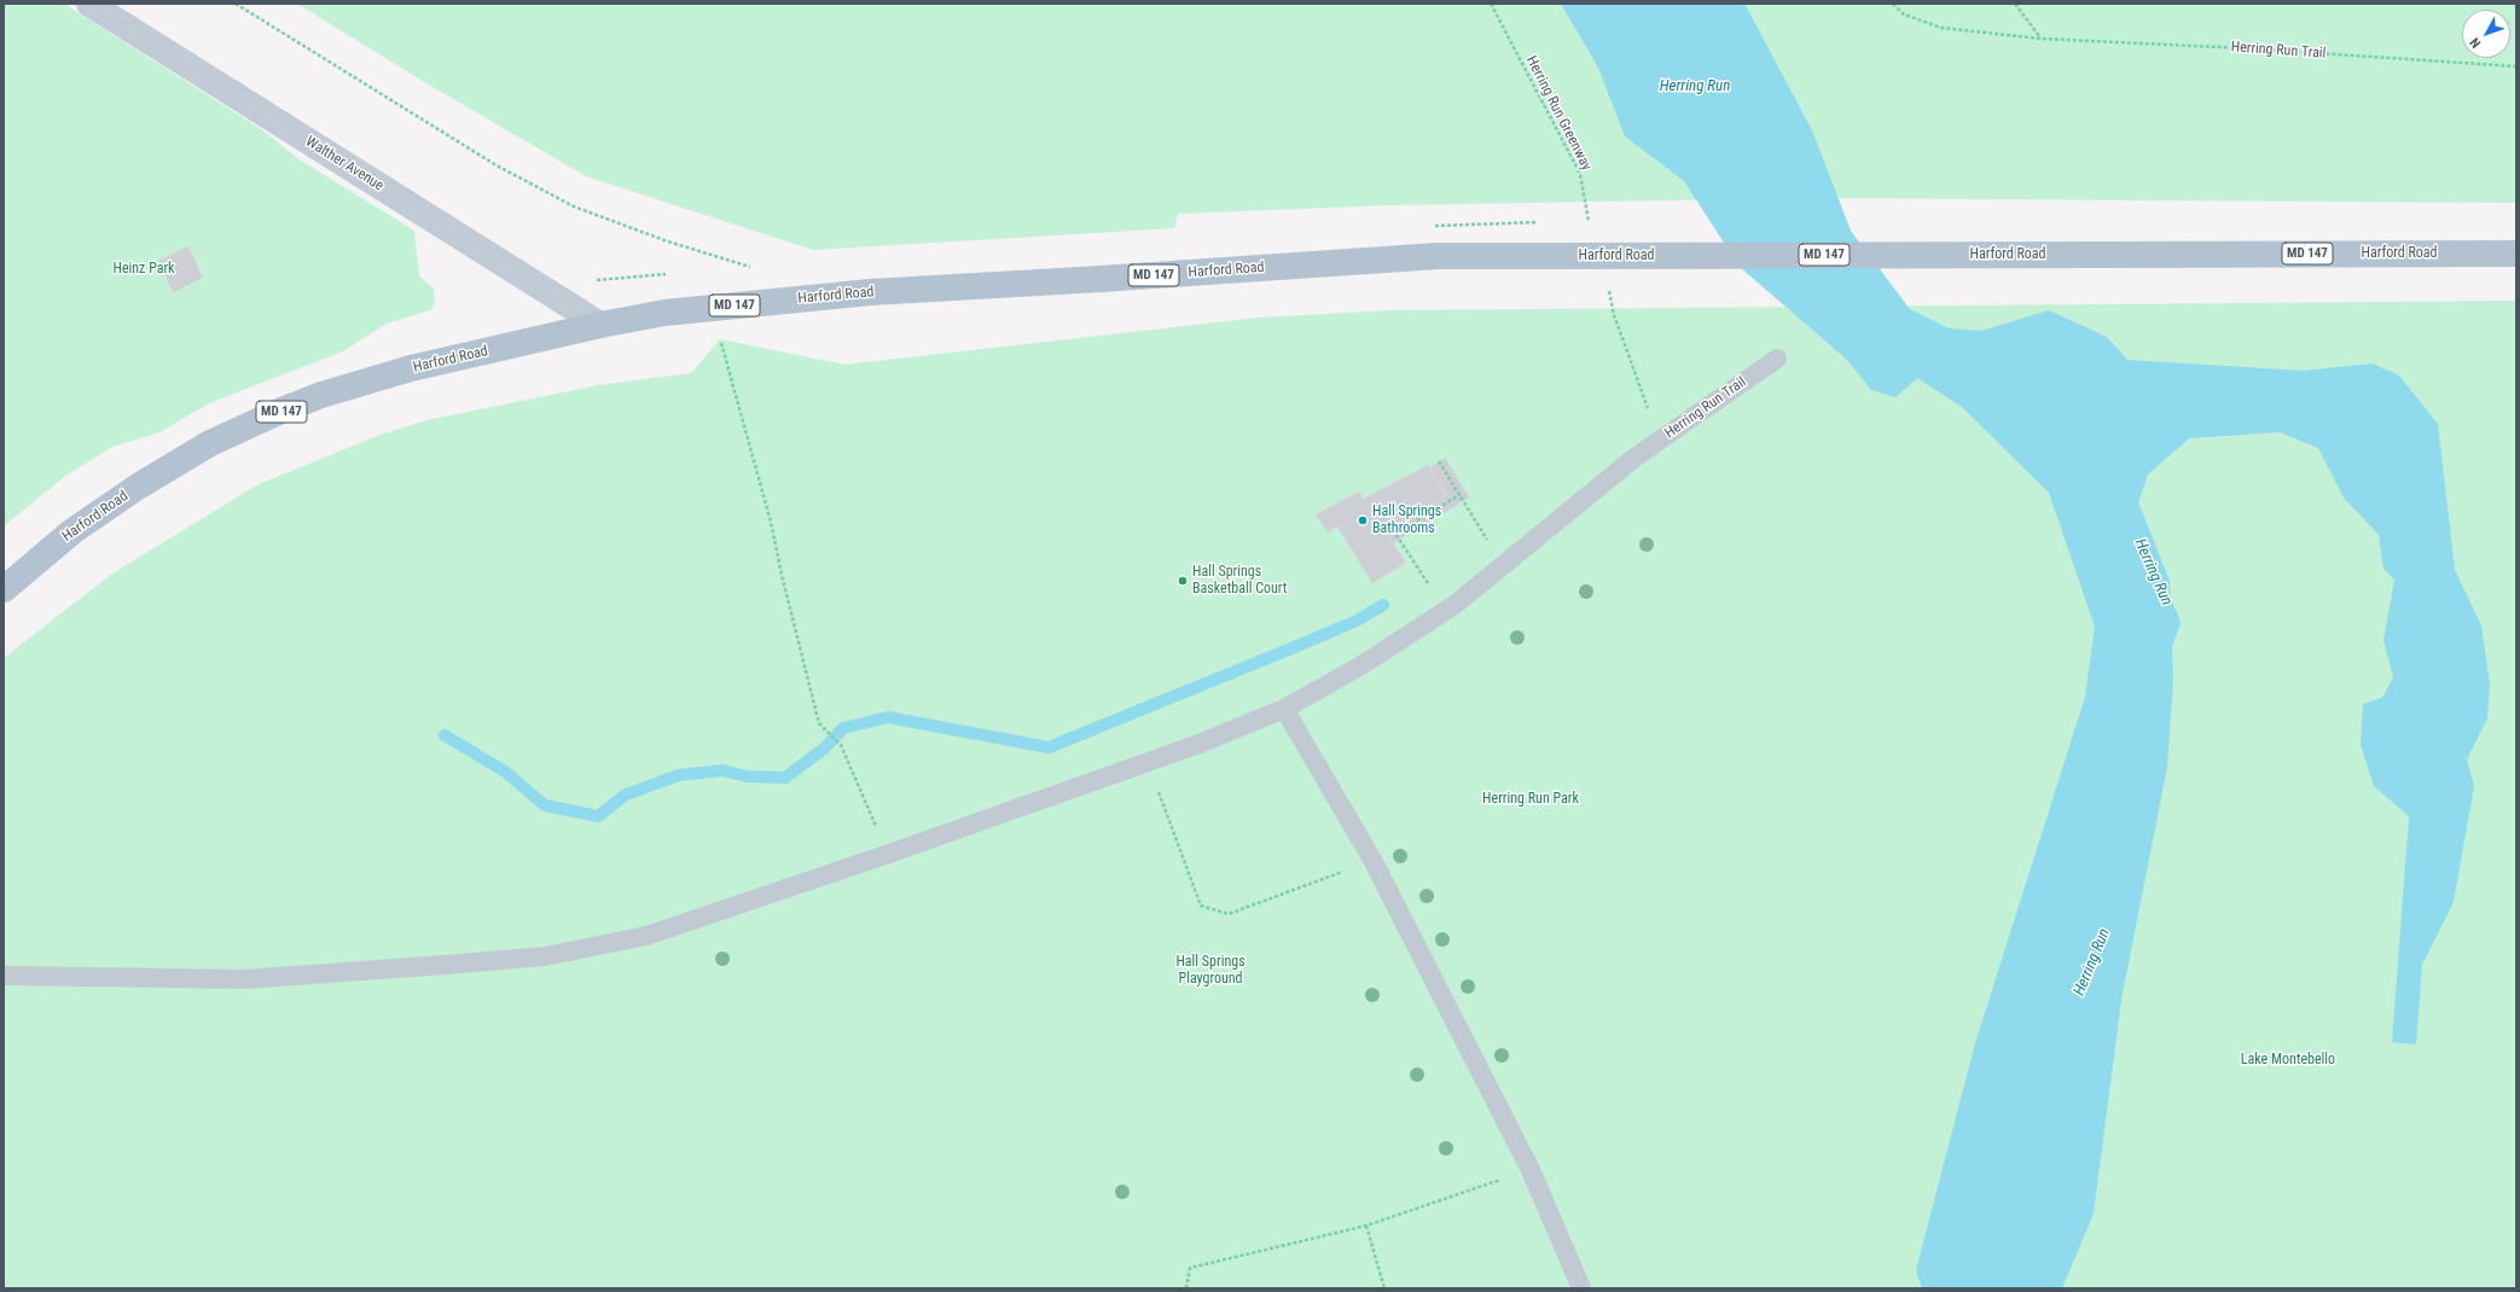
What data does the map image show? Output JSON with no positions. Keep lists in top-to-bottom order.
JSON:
{
  "streets": {
    "main road": ["Walther Avenue", "MD 147", "Harford Road"],
    "lane": ["Herring Run Trail"],
    "path": ["Herring Run Greenway"]
  },
  "crossings": [
    ["Walther Avenue", "Harford Road"]
  ],
  "water": ["Herring Run"],
  "parks": [
    "Heinz Park",
    "Herring Run Park",
    "Hall Springs Playground",
    "Lake Montebello"
  ],
  "places": ["Hall Springs Bathrooms", "Hall Springs Basketball Court"],
  "north": "bottom left"
}
